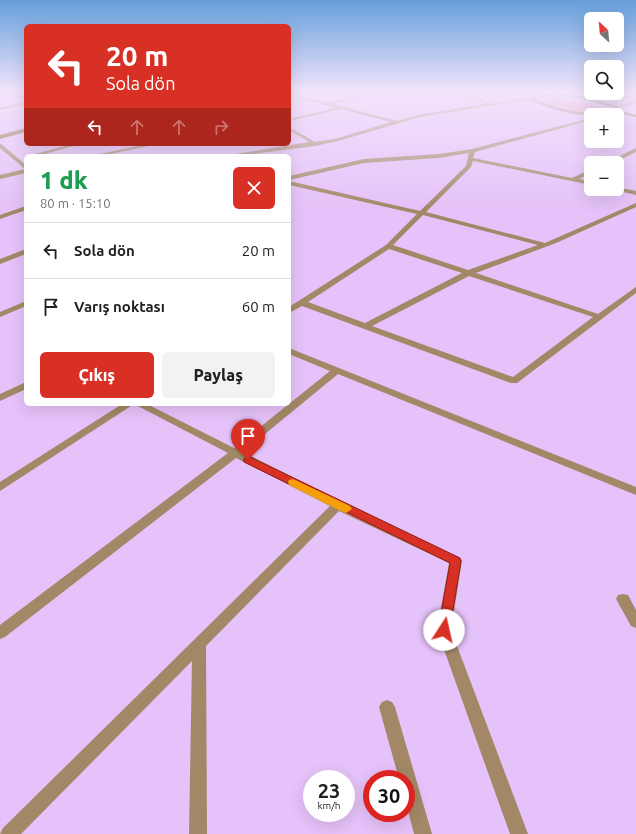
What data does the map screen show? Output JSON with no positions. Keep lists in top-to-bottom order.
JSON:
{
  "north": "top left",
  "page": {
    "map_buttons": ["+", "−"],
    "turn": ["20 m", "Sola dön"],
    "heading": ["1 dk", "80 m · 15:10"],
    "list": [
      {
        "name": "Sola dön",
        "value": "20 m"
      },
      {
        "name": "Varış noktası",
        "value": "60 m"
      }
    ],
    "buttons": ["Çıkış", "Paylaş"],
    "speed": "23 km/h",
    "limit": "30"
  }
}
